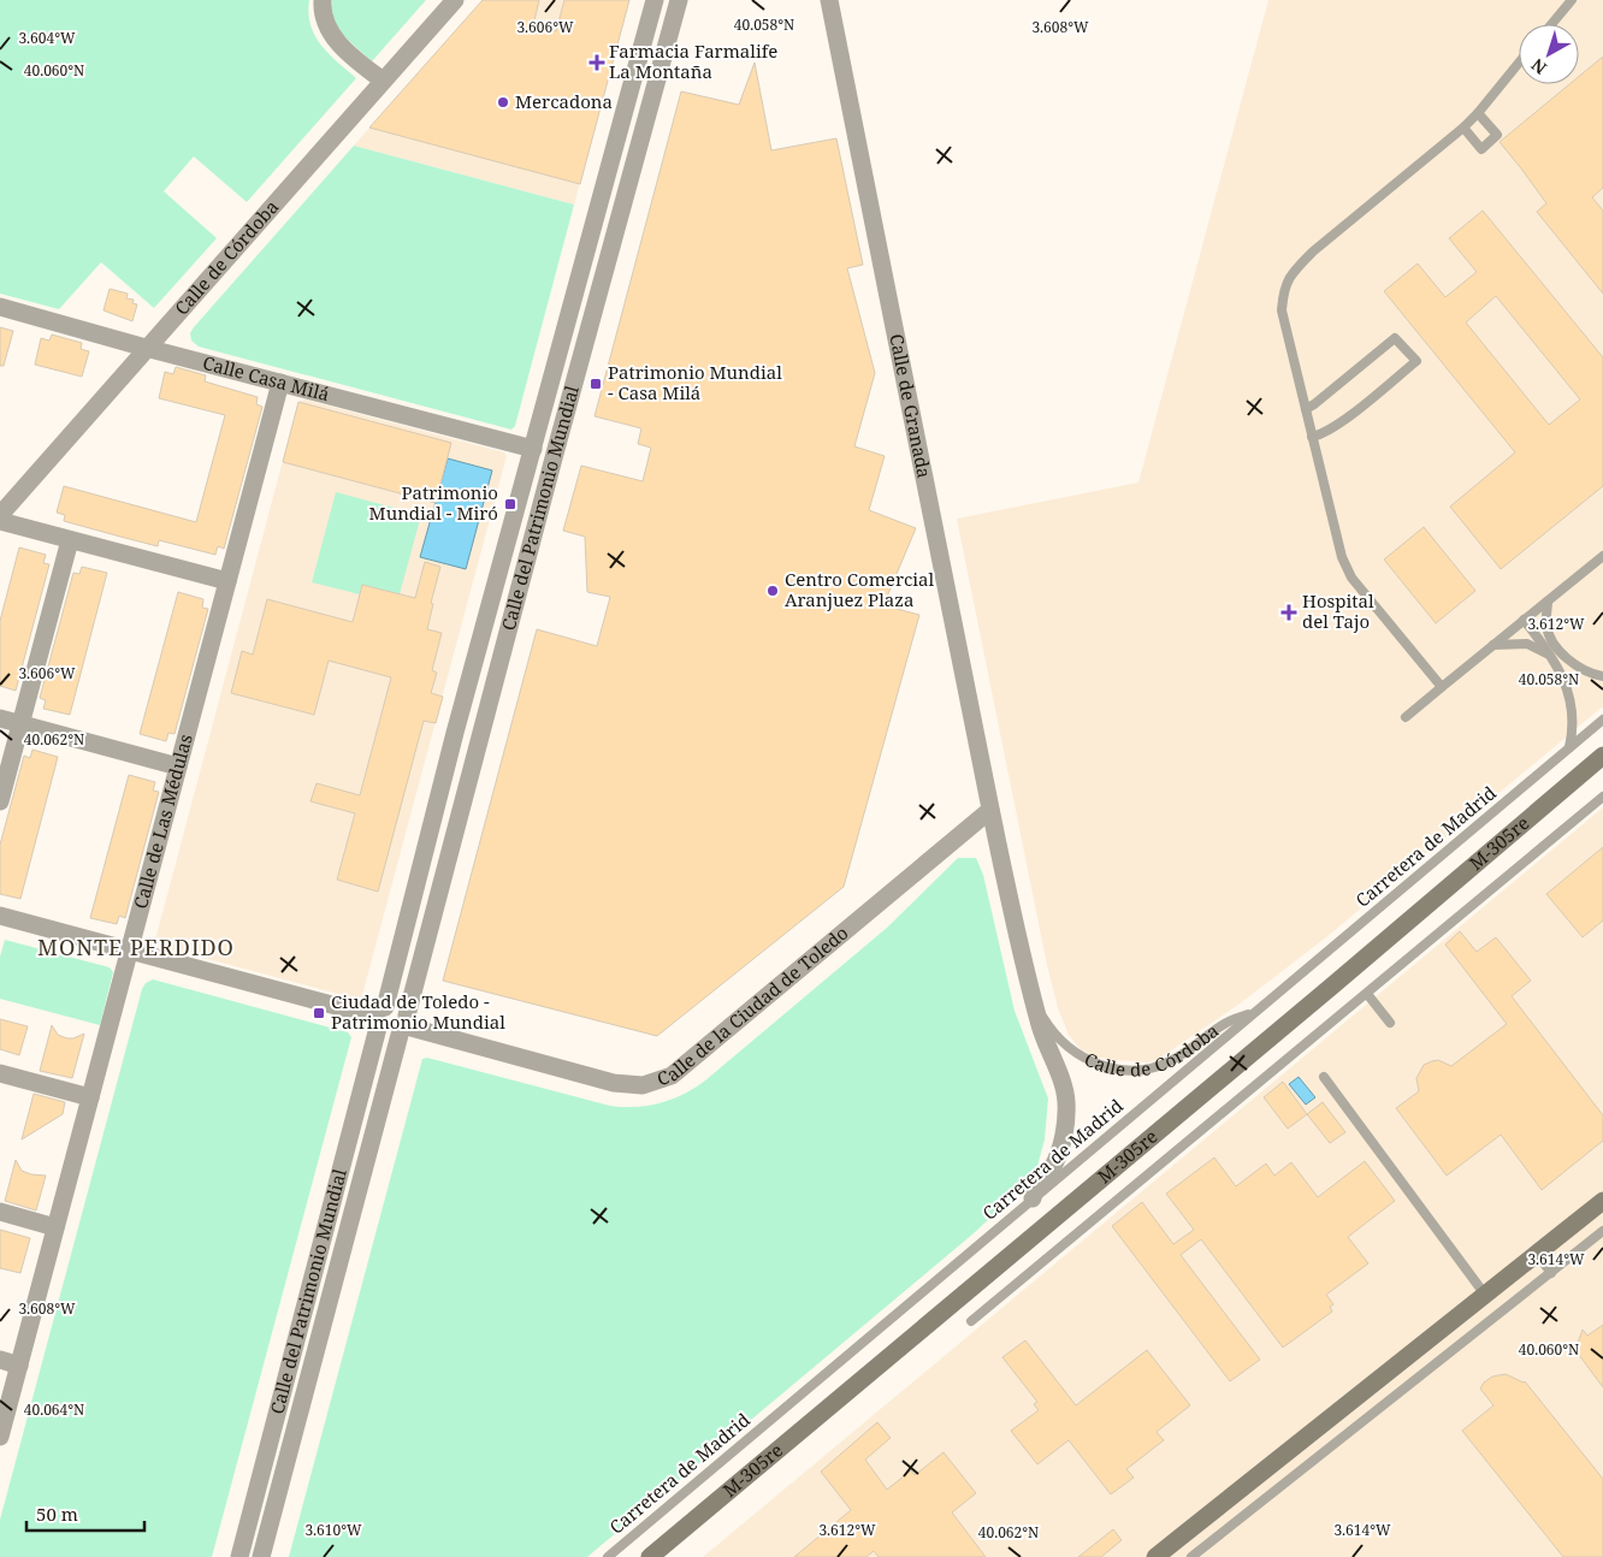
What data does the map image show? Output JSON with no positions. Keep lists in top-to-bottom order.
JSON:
{
  "streets": {
    "main road": ["M-305re"],
    "street": [
      "Calle de Córdoba",
      "Calle Casa Milá",
      "Calle de Granada",
      "Calle del Patrimonio Mundial",
      "Calle de Las Médulas",
      "Calle de la Ciudad de Toledo"
    ],
    "lane": ["Carretera de Madrid"]
  },
  "crossings": [
    ["Calle de Córdoba", "Calle Casa Milá"],
    ["Calle de Córdoba", "Calle de Granada"],
    ["Calle de Córdoba", "Carretera de Madrid"],
    ["Calle de Córdoba", "Calle de la Ciudad de Toledo"],
    ["Calle Casa Milá", "Calle del Patrimonio Mundial"],
    ["Calle Casa Milá", "Calle de Las Médulas"],
    ["Calle de Granada", "Calle de la Ciudad de Toledo"],
    ["Calle del Patrimonio Mundial", "Calle de la Ciudad de Toledo"]
  ],
  "districts": ["MONTE PERDIDO"],
  "places": {
    "health": ["Farmacia Farmalife La Montaña", "Hospital del Tajo"],
    "other": ["Mercadona", "Centro Comercial Aranjuez Plaza"],
    "transit": ["Patrimonio Mundial - Casa Milá", "Patrimonio Mundial - Miró", "Ciudad de Toledo - Patrimonio Mundial"]
  },
  "scale_bar": "50 m",
  "north": "bottom left",
  "coordinates": [
    "40.058°N",
    "3.606°W",
    "3.608°W",
    "3.604°W",
    "40.060°N",
    "3.612°W",
    "40.062°N",
    "3.614°W",
    "40.064°N",
    "3.610°W"
  ]
}
